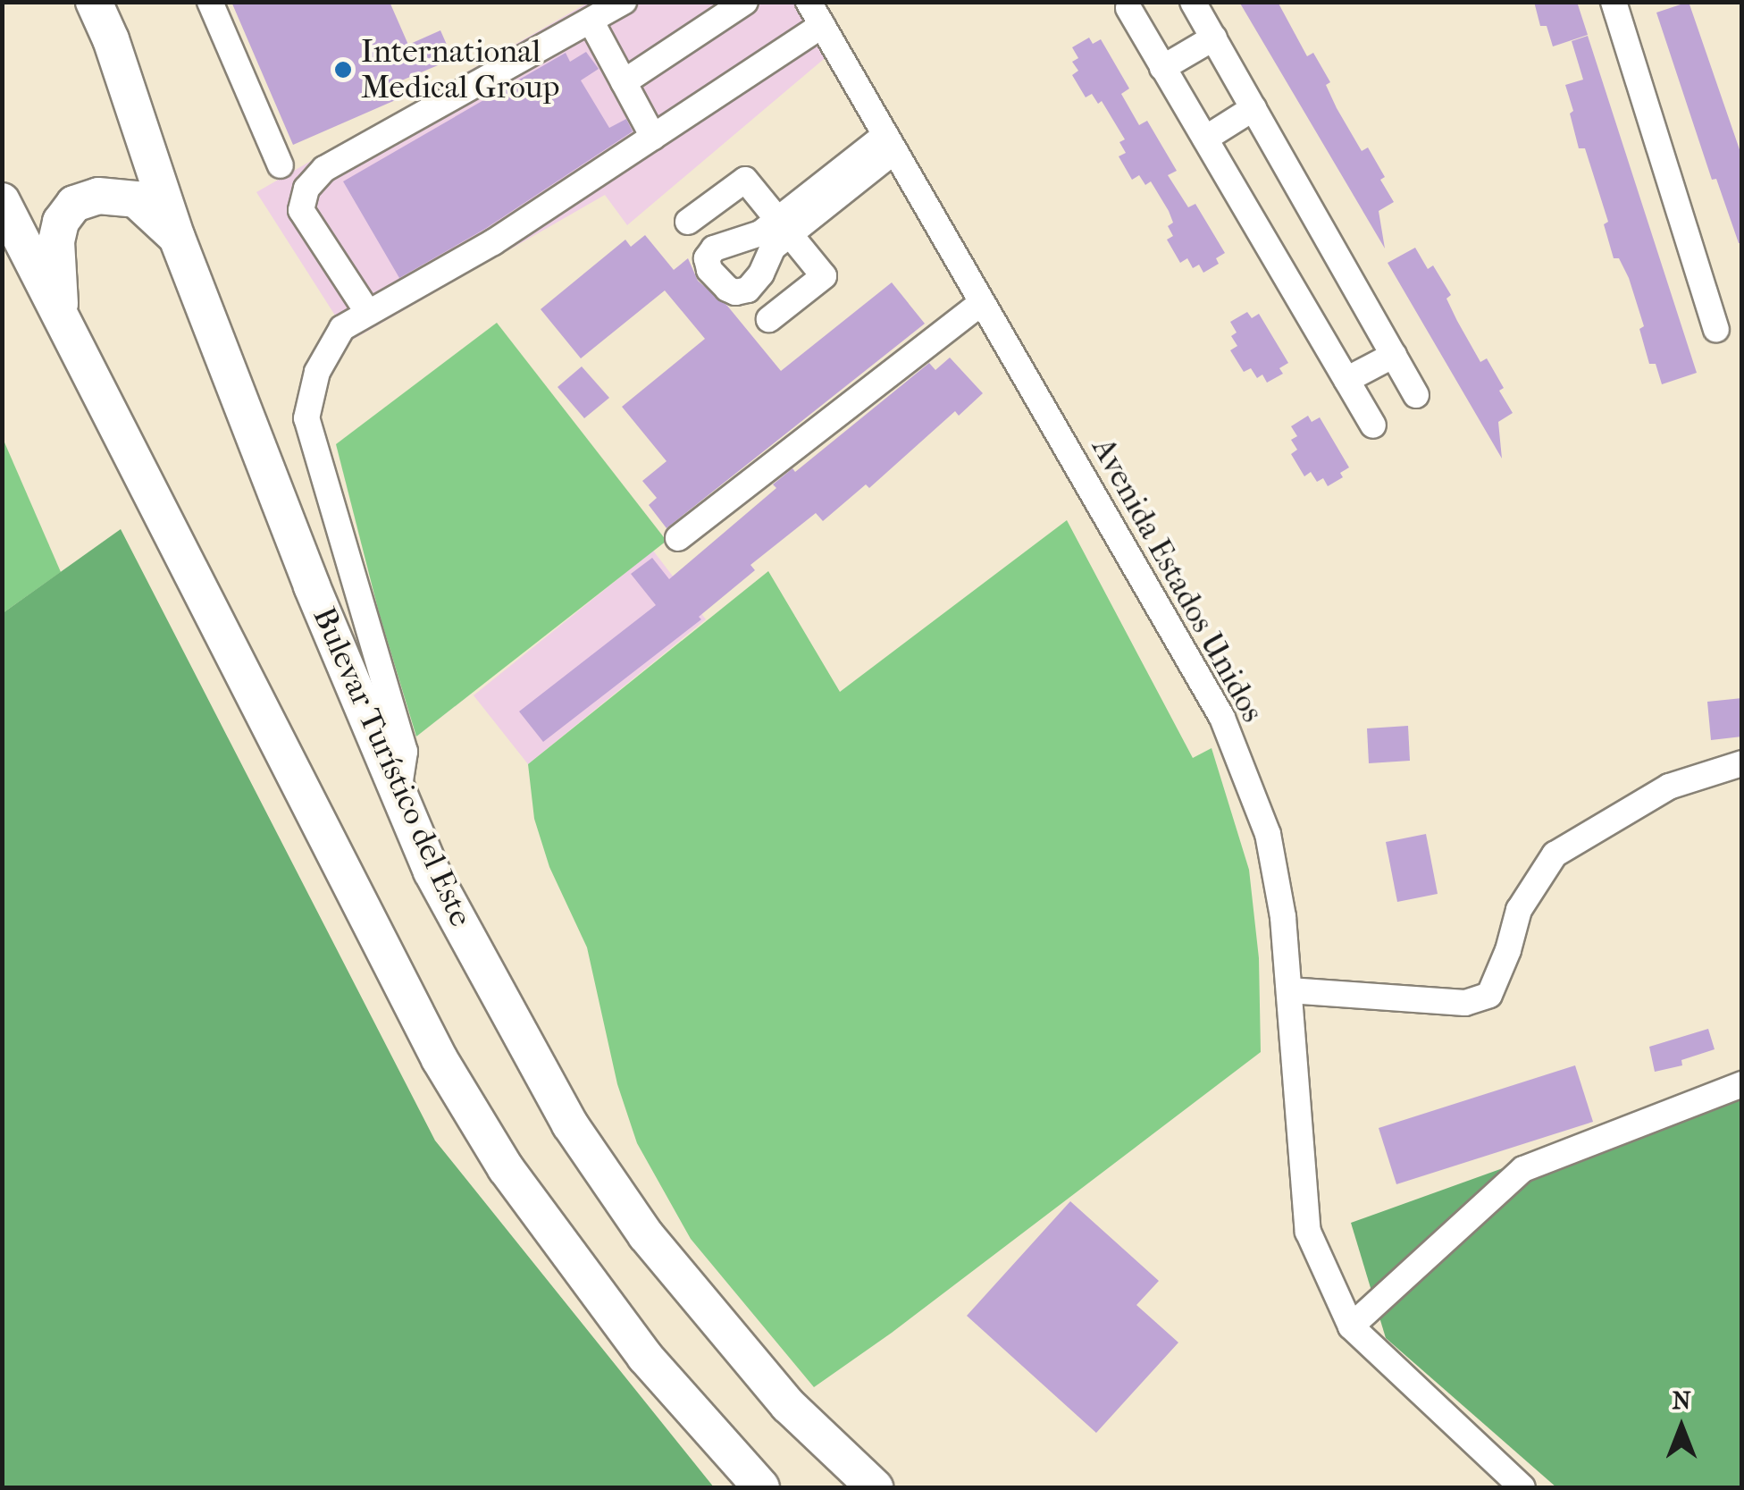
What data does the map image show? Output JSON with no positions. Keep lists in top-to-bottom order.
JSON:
{
  "streets": {
    "highway": ["Bulevar Turístico del Este"],
    "street": ["Avenida Estados Unidos"]
  },
  "places": ["International Medical Group"],
  "north": "top"
}
